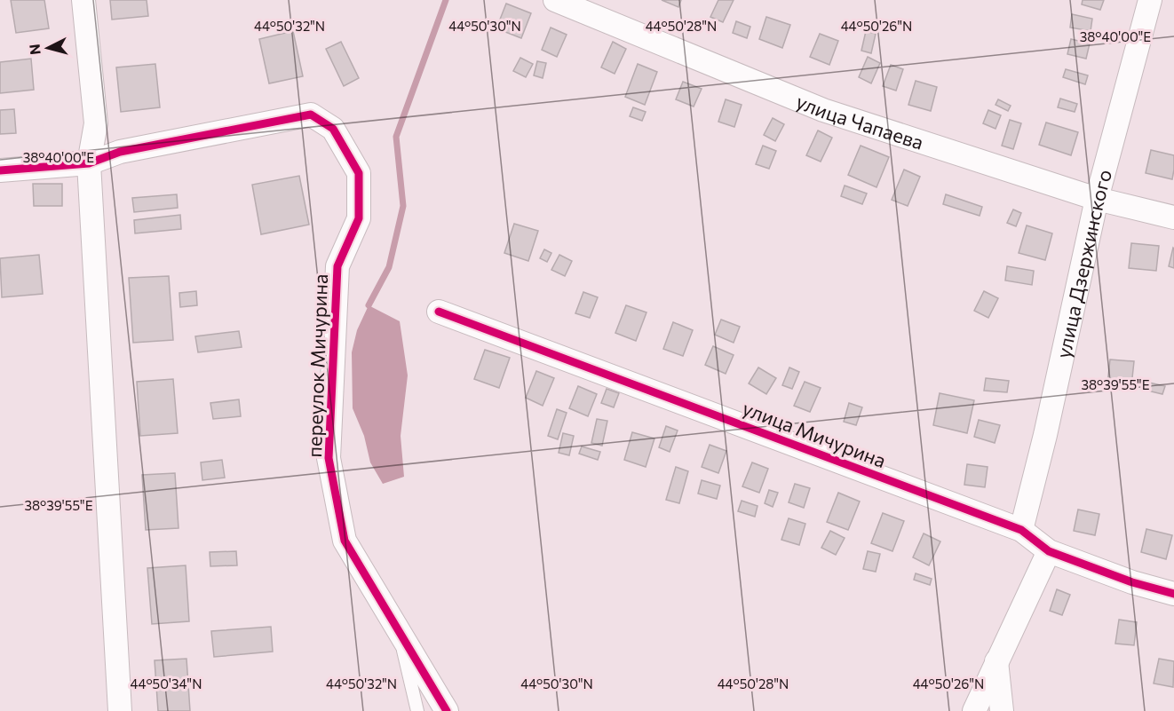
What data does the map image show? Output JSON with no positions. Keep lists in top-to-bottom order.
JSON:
{
  "streets": {
    "street": [
      "улица Чапаева",
      "улица Дзержинского",
      "переулок Мичурина",
      "улица Мичурина"
    ]
  },
  "crossings": [
    ["улица Чапаева", "улица Дзержинского"],
    ["улица Дзержинского", "улица Мичурина"]
  ],
  "north": "left",
  "coordinates": [
    "44°50'32\"N",
    "44°50'30\"N",
    "44°50'28\"N",
    "44°50'26\"N",
    "38°40'00\"E",
    "38°39'55\"E",
    "44°50'34\"N"
  ]
}
